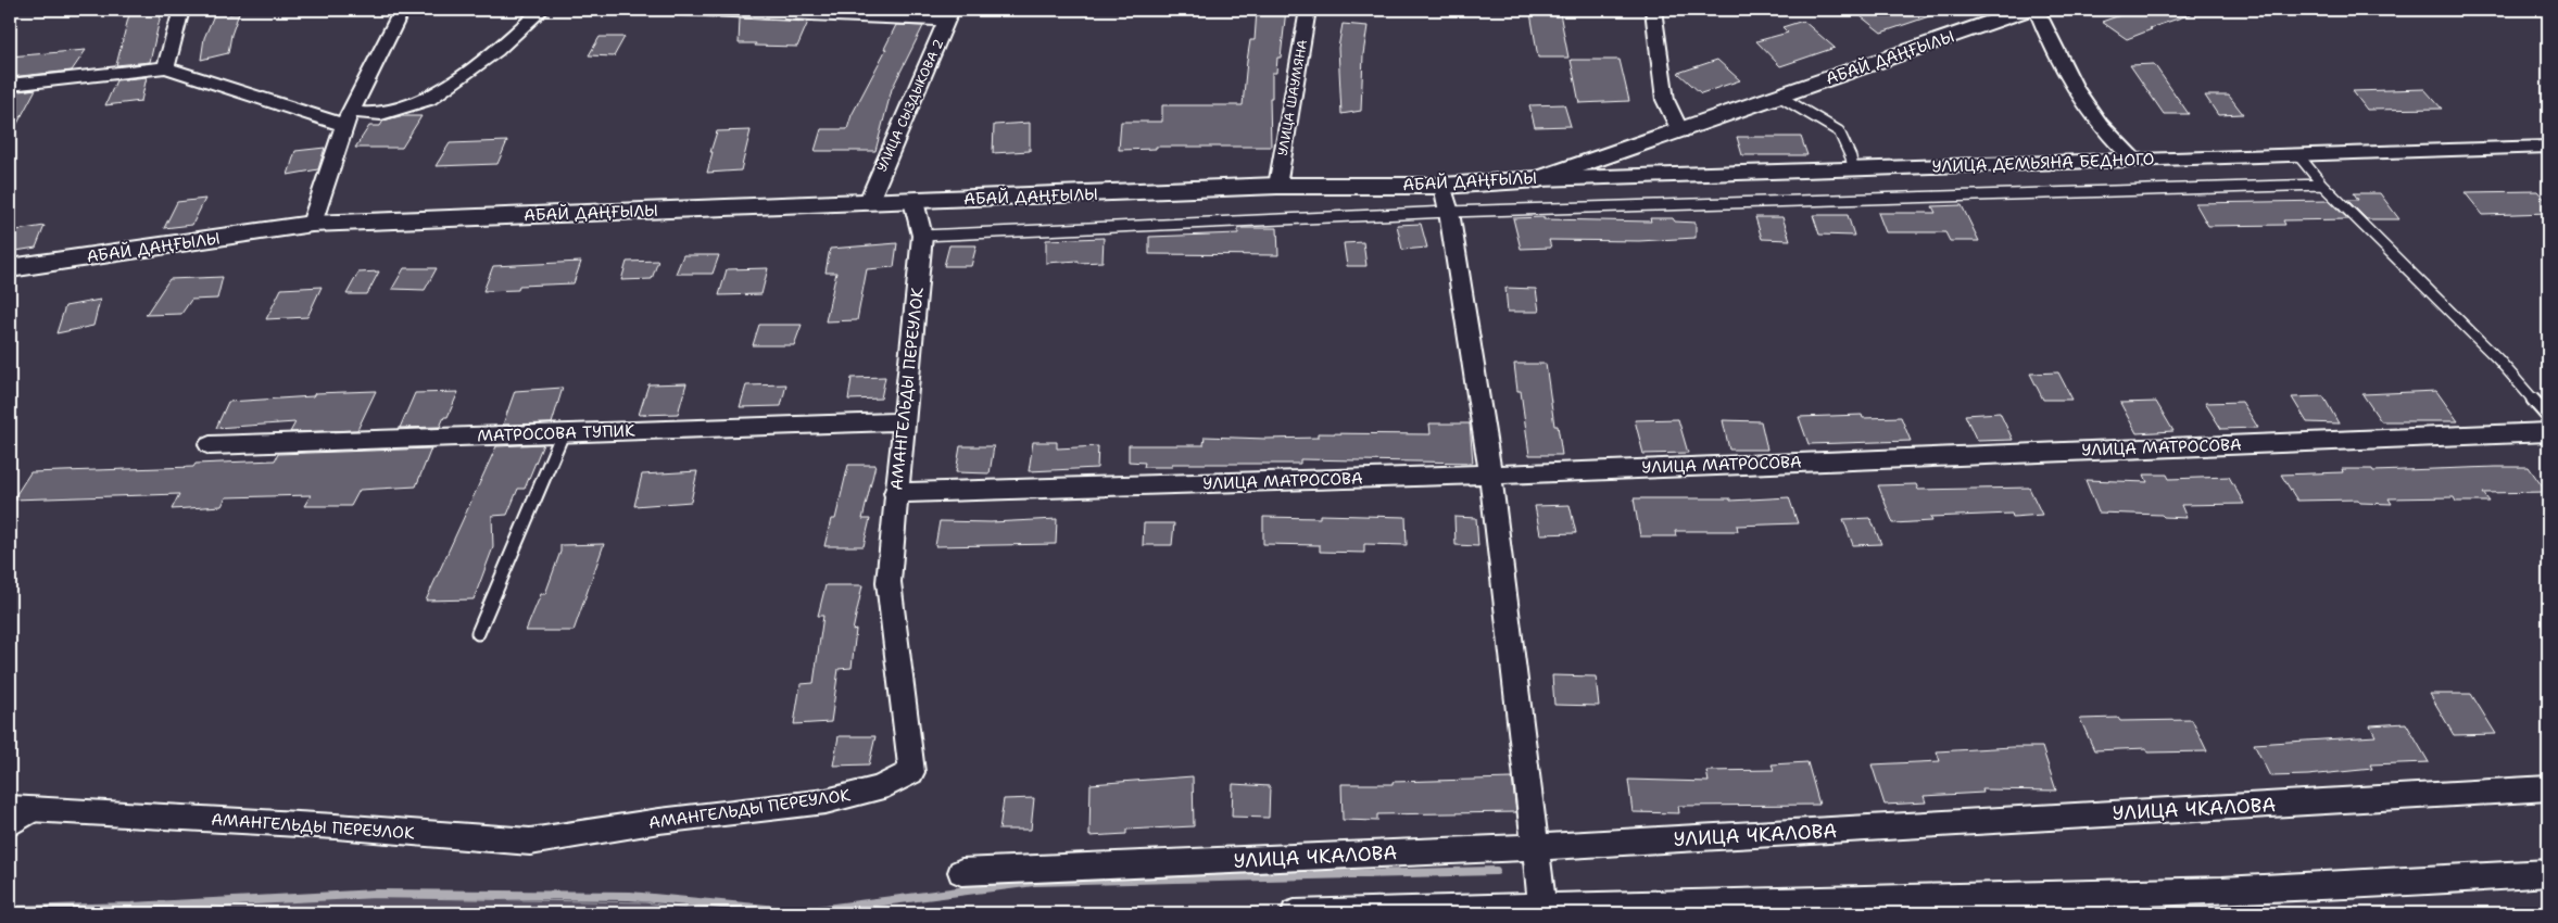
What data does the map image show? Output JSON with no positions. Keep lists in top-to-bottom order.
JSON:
{
  "streets": {
    "street": [
      "АБАЙ ДАҢҒЫЛЫ",
      "УЛИЦА ШАУМЯНА",
      "УЛИЦА СЫЗДЫКОВА 2",
      "УЛИЦА ДЕМЬЯНА БЕДНОГО",
      "АМАНГЕЛЬДЫ ПЕРЕУЛОК",
      "МАТРОСОВА ТУПИК",
      "УЛИЦА МАТРОСОВА",
      "УЛИЦА ЧКАЛОВА"
    ]
  },
  "crossings": [
    ["АБАЙ ДАҢҒЫЛЫ", "УЛИЦА ШАУМЯНА"],
    ["АБАЙ ДАҢҒЫЛЫ", "УЛИЦА СЫЗДЫКОВА 2"],
    ["АБАЙ ДАҢҒЫЛЫ", "УЛИЦА ДЕМЬЯНА БЕДНОГО"],
    ["АБАЙ ДАҢҒЫЛЫ", "АМАНГЕЛЬДЫ ПЕРЕУЛОК"],
    ["АМАНГЕЛЬДЫ ПЕРЕУЛОК", "МАТРОСОВА ТУПИК"],
    ["АМАНГЕЛЬДЫ ПЕРЕУЛОК", "УЛИЦА МАТРОСОВА"]
  ]
}
